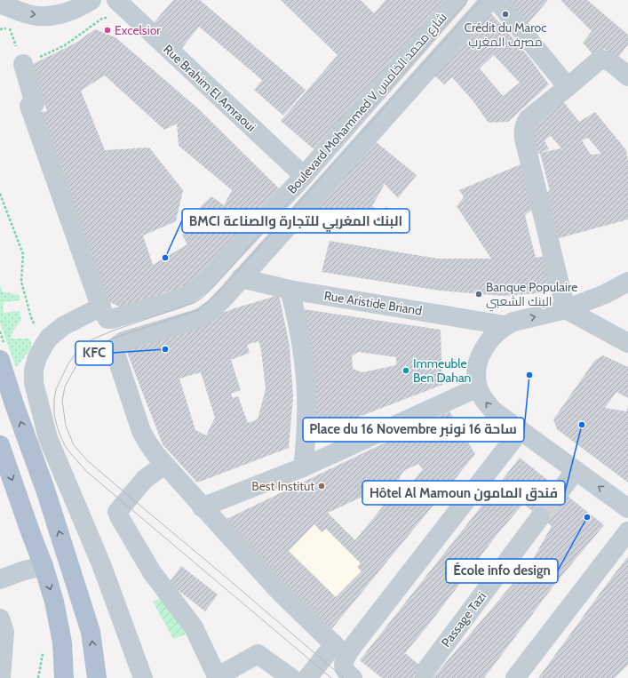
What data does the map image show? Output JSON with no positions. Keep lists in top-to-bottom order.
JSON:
{
  "streets": {
    "street": [
      "Rue Brahim El Amraoui",
      "Boulevard Mohammed V شارع محمد الخامس",
      "Rue Aristide Briand",
      "Passage Tazi"
    ]
  },
  "crossings": [
    ["Rue Brahim El Amraoui", "Boulevard Mohammed V شارع محمد الخامس"],
    ["Boulevard Mohammed V شارع محمد الخامس", "Rue Aristide Briand"]
  ],
  "places": [
    "Crédit du Maroc مصرف المغرب",
    "Excelsior",
    "BMCI البنك المغربي للتجارة والصناعة",
    "Banque Populaire البنك الشعبي",
    "KFC",
    "Immeuble Ben Dahan",
    "Place du 16 Novembre ساحة 16 نونبر",
    "Hôtel Al Mamoun فندق المامون",
    "Best Institut",
    "École info design"
  ]
}
